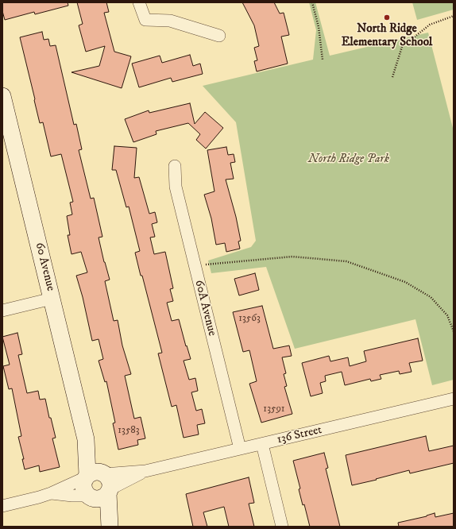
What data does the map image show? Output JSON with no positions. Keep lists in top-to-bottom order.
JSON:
{
  "streets": {
    "street": ["60 Avenue", "60A Avenue", "136 Street"]
  },
  "crossings": [
    ["60 Avenue", "136 Street"],
    ["60A Avenue", "136 Street"]
  ],
  "parks": ["North Ridge Park"],
  "places": ["North Ridge Elementary School"],
  "house_numbers": ["13563", "13591", "13583"]
}
